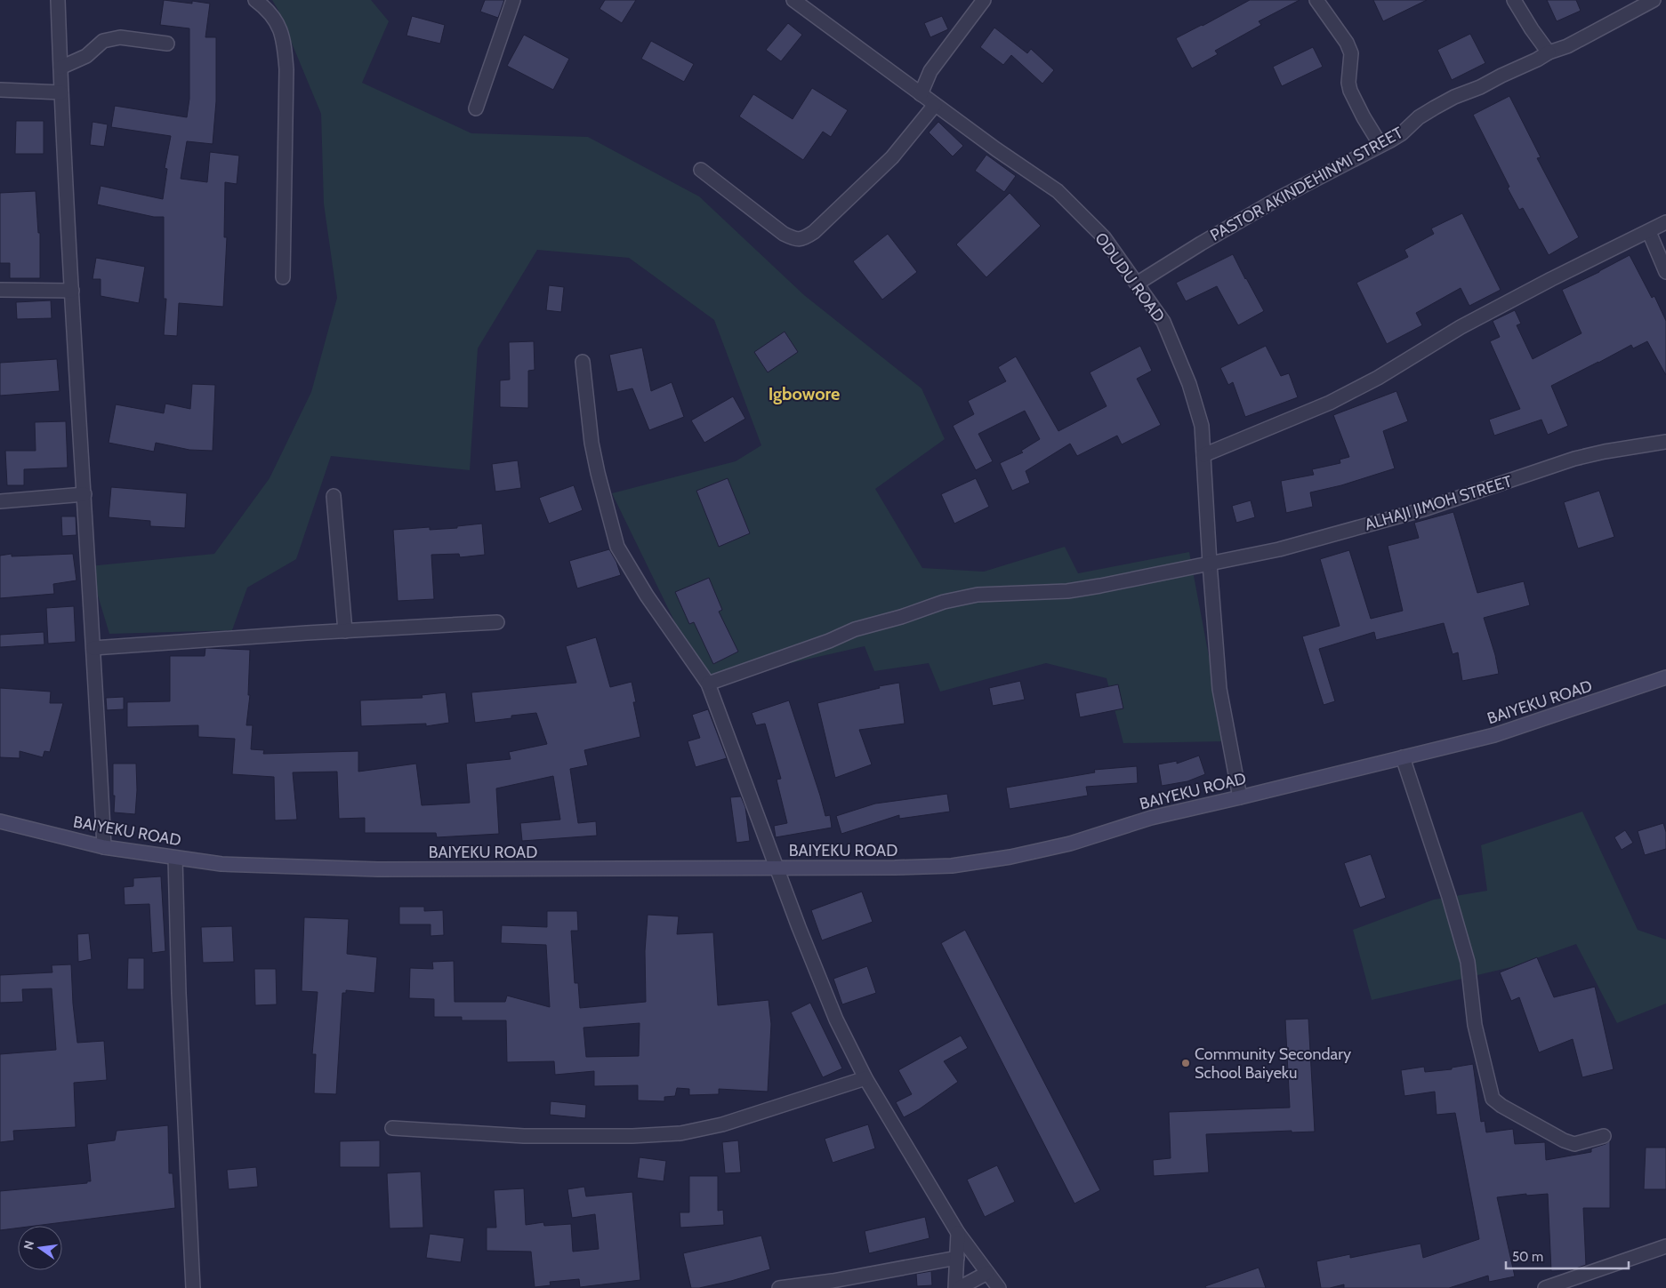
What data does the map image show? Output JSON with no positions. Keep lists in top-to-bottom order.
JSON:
{
  "streets": {
    "main road": ["BAIYEKU ROAD"],
    "street": ["PASTOR AKINDEHINMI STREET", "ODUDU ROAD", "ALHAJI JIMOH STREET"]
  },
  "crossings": [
    ["PASTOR AKINDEHINMI STREET", "ODUDU ROAD"],
    ["ODUDU ROAD", "ALHAJI JIMOH STREET"],
    ["ODUDU ROAD", "BAIYEKU ROAD"]
  ],
  "districts": ["Igbowore"],
  "places": ["Community Secondary School Baiyeku"],
  "scale_bar": "50 m",
  "north": "left"
}
